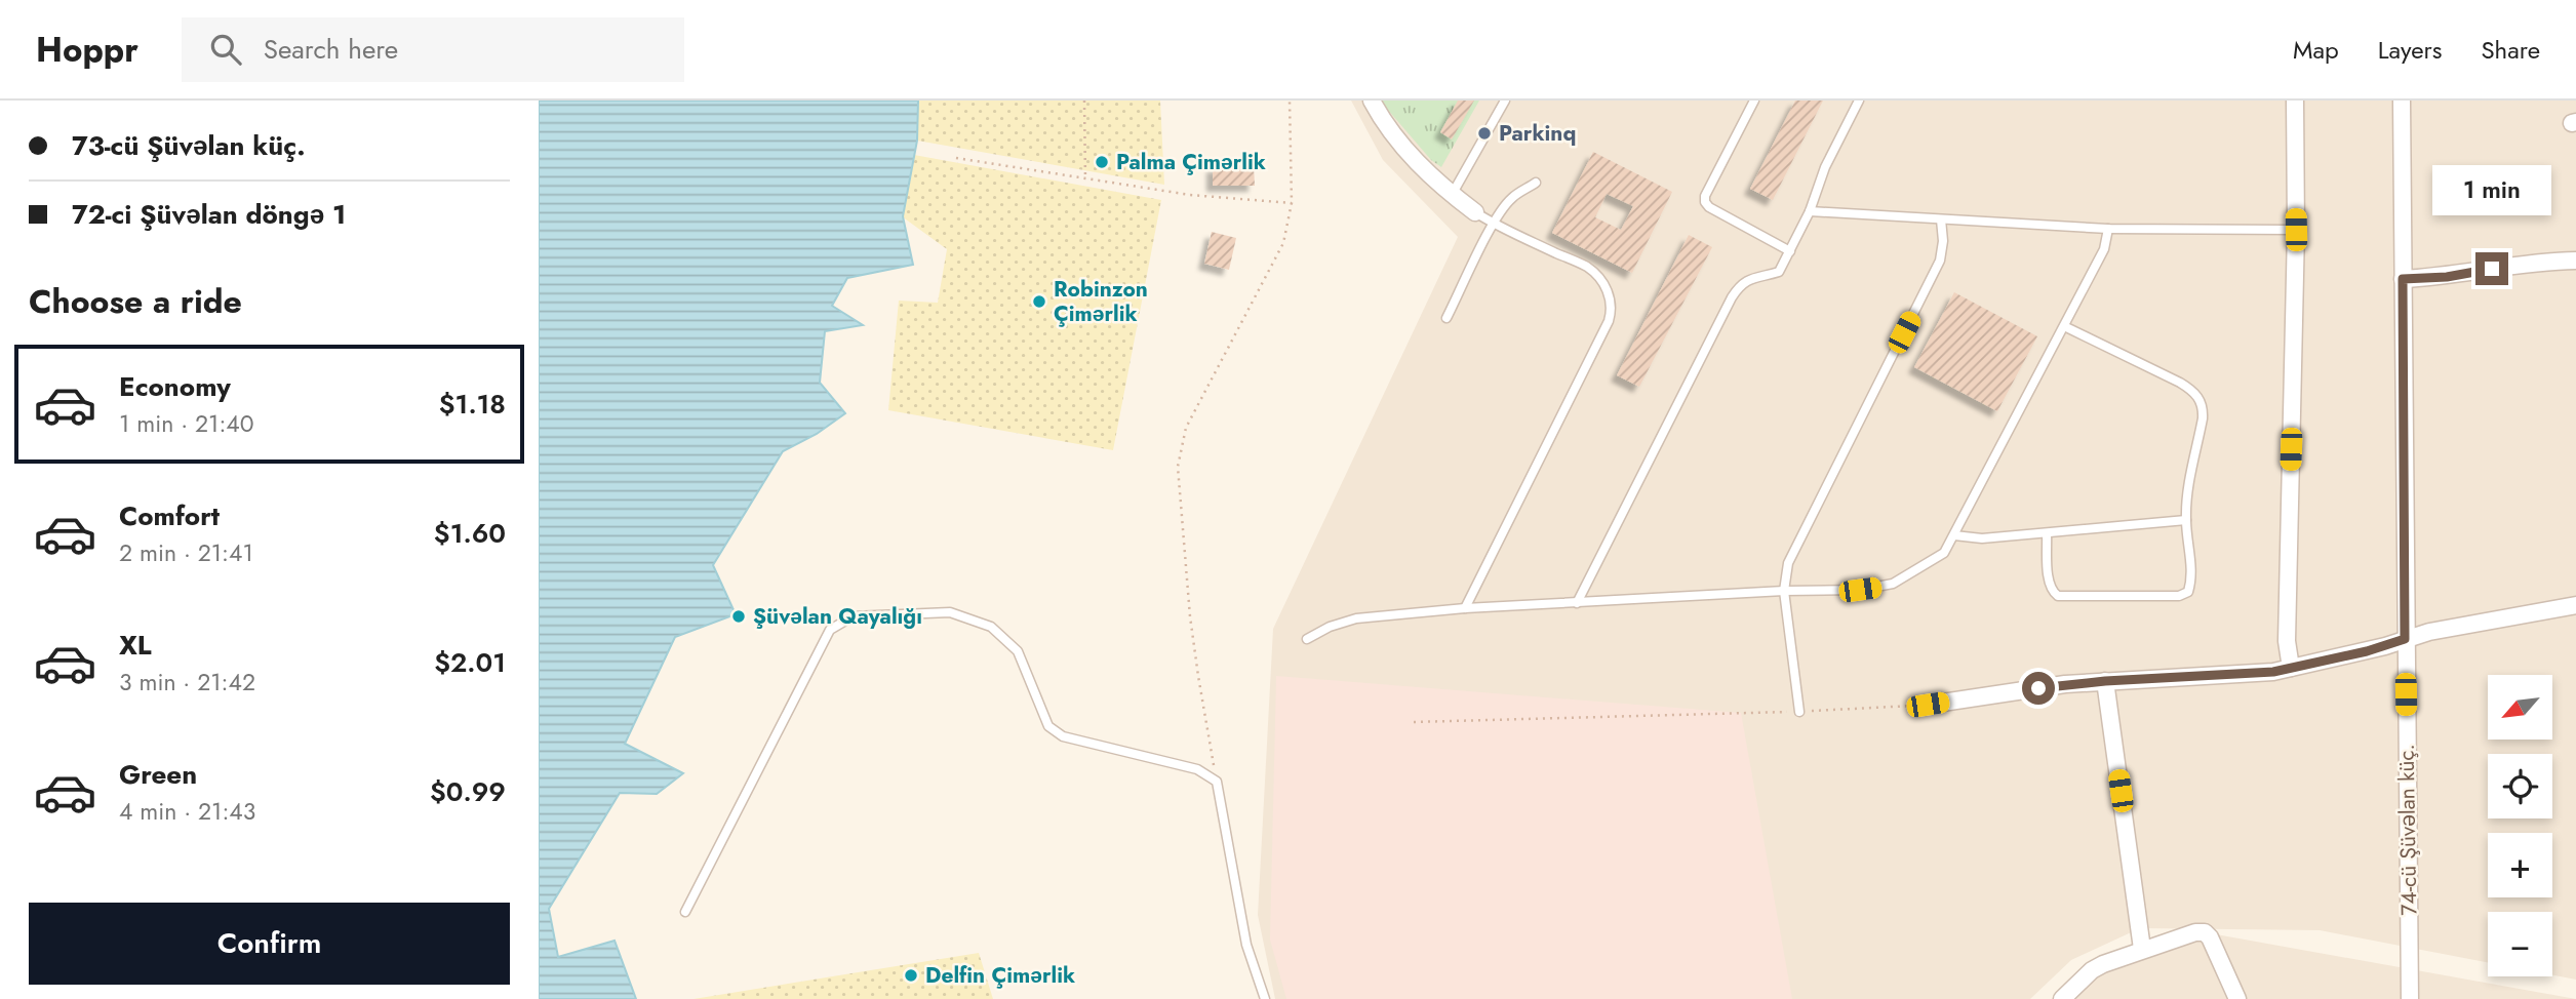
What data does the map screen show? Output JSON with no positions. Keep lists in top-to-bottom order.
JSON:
{
  "streets": {
    "street": ["74-cü Şüvəlan küç."]
  },
  "places": [
    "Parkinq",
    "Palma Çimərlik",
    "Robinzon Çimərlik",
    "Şüvəlan Qayalığı",
    "Delfin Çimərlik"
  ],
  "north": "bottom left",
  "page": {
    "header": "Hoppr",
    "search": "Search here",
    "nav": ["Map", "Layers", "Share"],
    "banner": ["73-cü Şüvəlan küç.", "72-ci Şüvəlan döngə 1"],
    "bubble": "1 min",
    "heading": "Choose a ride",
    "list": [
      {
        "name": "Economy",
        "note": "1 min · 21:40",
        "value": "$1.18"
      },
      {
        "name": "Comfort",
        "note": "2 min · 21:41",
        "value": "$1.60"
      },
      {
        "name": "XL",
        "note": "3 min · 21:42",
        "value": "$2.01"
      },
      {
        "name": "Green",
        "note": "4 min · 21:43",
        "value": "$0.99"
      }
    ],
    "map_buttons": ["+", "−"],
    "buttons": "Confirm"
  }
}
